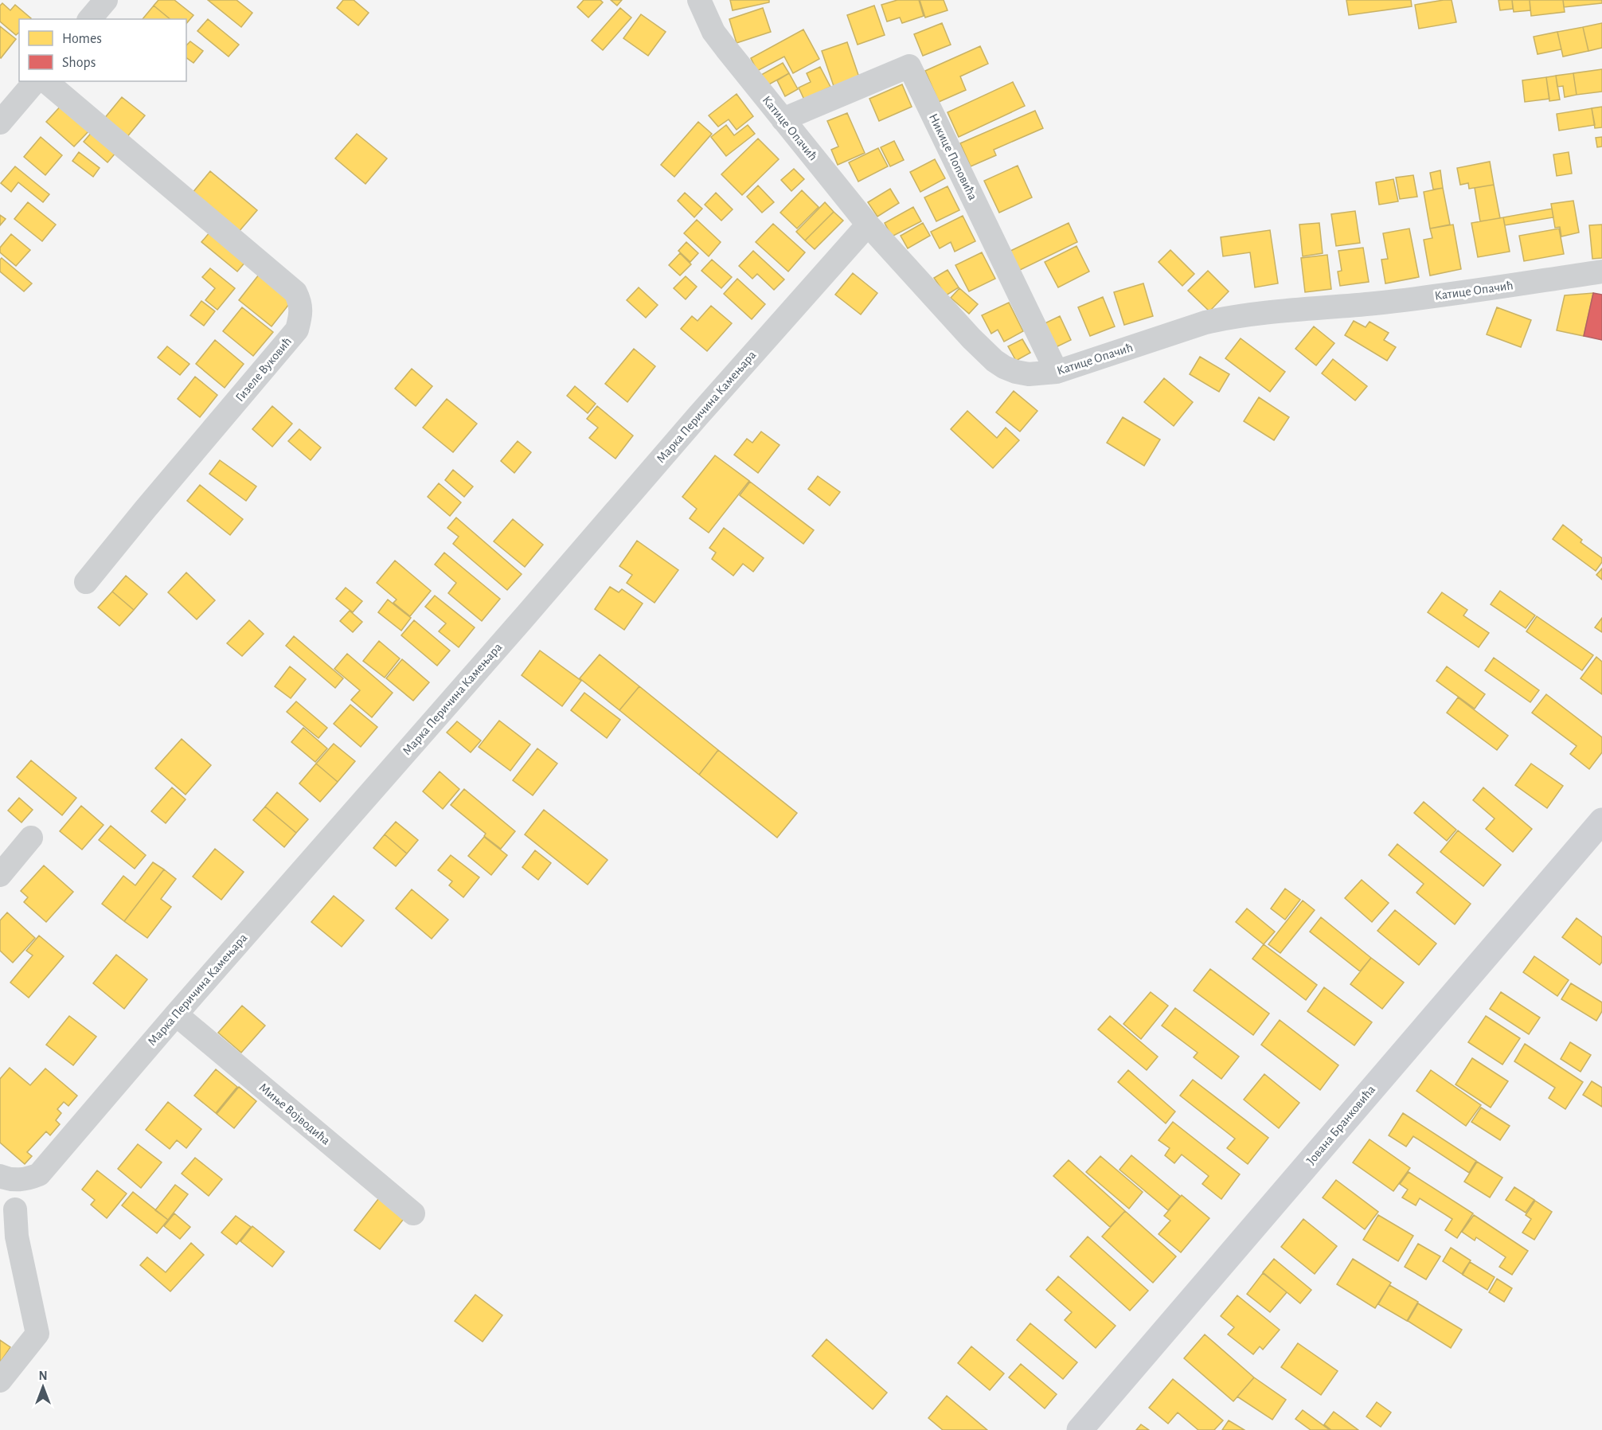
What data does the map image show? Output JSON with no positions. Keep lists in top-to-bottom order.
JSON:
{
  "streets": {
    "main road": ["Јована Бранковића"],
    "street": [
      "Катице Опачић",
      "Никице Поповића",
      "Гизеле Вуковић",
      "Марка Перичина Камењара",
      "Миње Војводића"
    ]
  },
  "crossings": [
    ["Катице Опачић", "Никице Поповића"],
    ["Катице Опачић", "Марка Перичина Камењара"],
    ["Марка Перичина Камењара", "Миње Војводића"]
  ],
  "legend": ["Homes", "Shops"],
  "north": "top"
}
